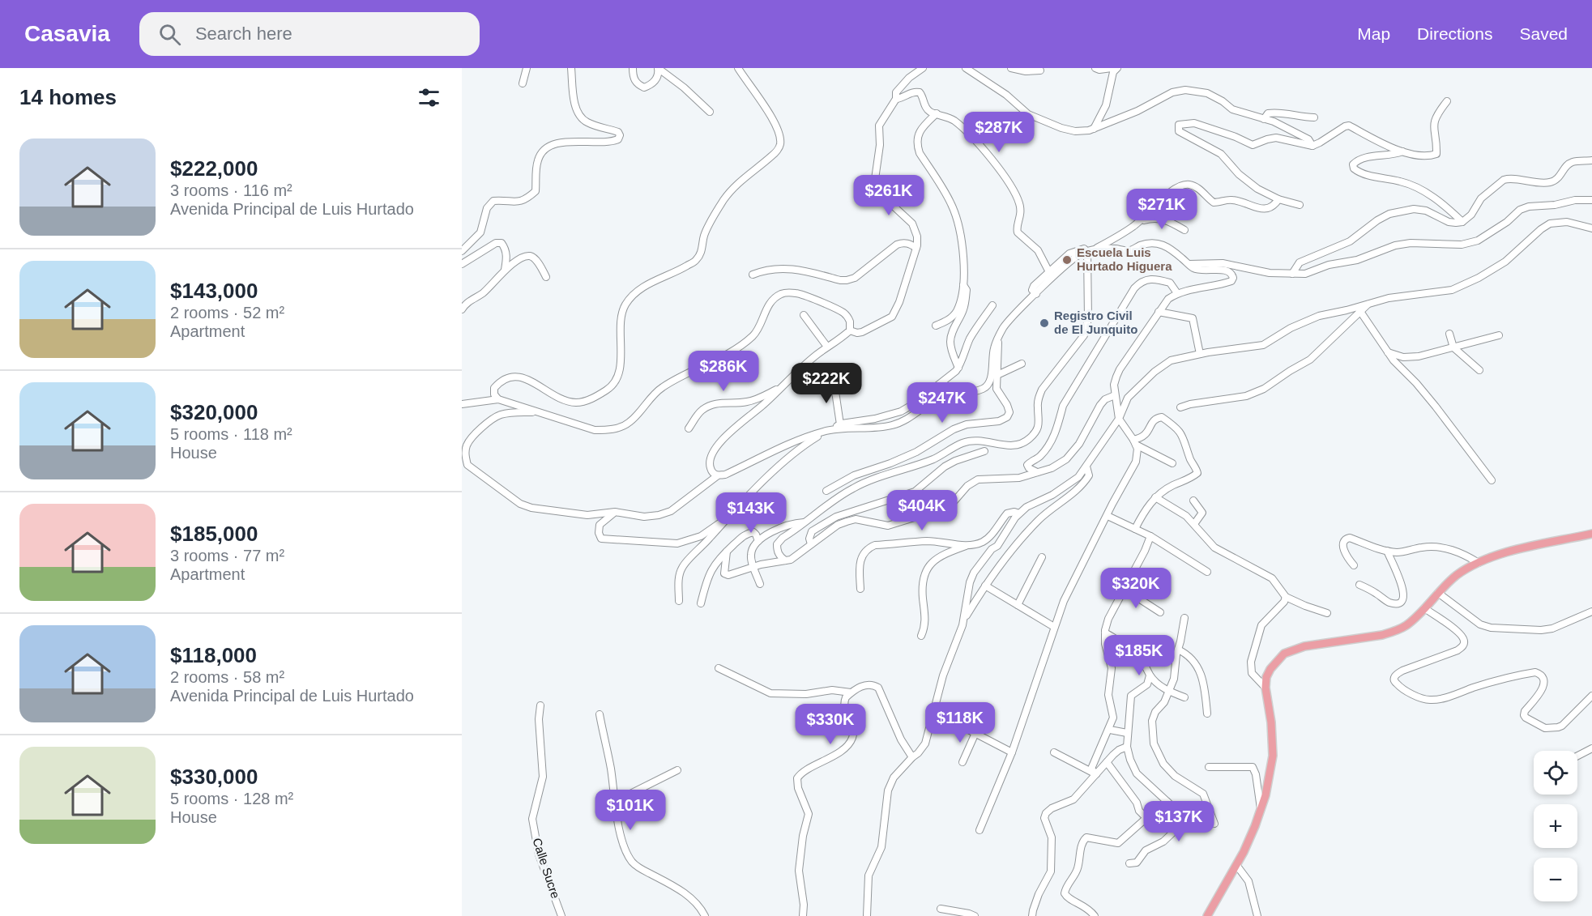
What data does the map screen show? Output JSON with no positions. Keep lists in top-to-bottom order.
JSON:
{
  "streets": {
    "street": ["Calle Sucre"]
  },
  "places": ["Escuela Luis Hurtado Higuera", "Registro Civil de El Junquito"],
  "page": {
    "header": "Casavia",
    "search": "Search here",
    "nav": ["Map", "Directions", "Saved"],
    "heading": "14 homes",
    "price": [
      "$287K",
      "$261K",
      "$271K",
      "$286K",
      "$222K",
      "$247K",
      "$404K",
      "$143K",
      "$320K",
      "$185K",
      "$118K",
      "$330K",
      "$101K",
      "$137K"
    ],
    "list": [
      {
        "name": "$222,000",
        "note": "3 rooms · 116 m² · Avenida Principal de Luis Hurtado"
      },
      {
        "name": "$143,000",
        "note": "2 rooms · 52 m² · Apartment"
      },
      {
        "name": "$320,000",
        "note": "5 rooms · 118 m² · House"
      },
      {
        "name": "$185,000",
        "note": "3 rooms · 77 m² · Apartment"
      },
      {
        "name": "$118,000",
        "note": "2 rooms · 58 m² · Avenida Principal de Luis Hurtado"
      },
      {
        "name": "$330,000",
        "note": "5 rooms · 128 m² · House"
      }
    ],
    "map_buttons": ["+", "−"]
  }
}
